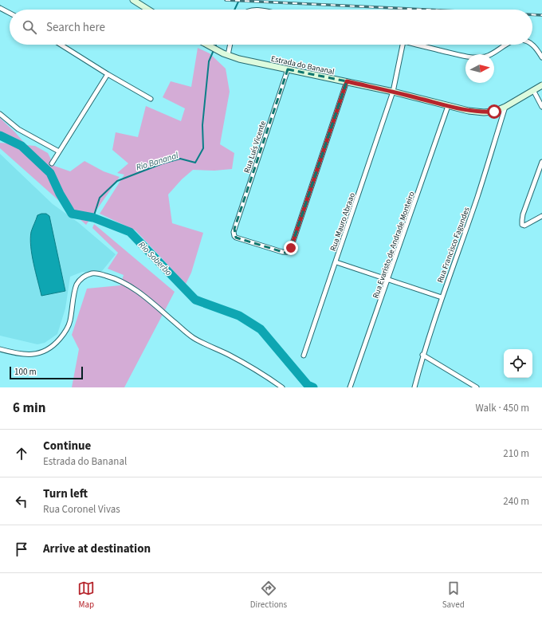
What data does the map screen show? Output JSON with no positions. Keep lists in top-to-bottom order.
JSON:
{
  "streets": {
    "main road": ["Estrada do Bananal"],
    "street": [
      "Rua Luís Vicente",
      "Rua Mauro Abraao",
      "Rua Evaristo de Andrade Monteiro",
      "Rua Francisco Fagundes"
    ]
  },
  "crossings": [
    ["Estrada do Bananal", "Rua Luís Vicente"],
    ["Estrada do Bananal", "Rua Mauro Abraao"],
    ["Estrada do Bananal", "Rua Evaristo de Andrade Monteiro"],
    ["Estrada do Bananal", "Rua Francisco Fagundes"]
  ],
  "water": ["Rio Bananal", "Rio Soberbo"],
  "scale_bar": "100 m",
  "north": "right",
  "page": {
    "search": "Search here",
    "scale": "100 m",
    "heading": ["6 min", "Walk · 450 m"],
    "list": [
      ["Continue", "Estrada do Bananal", "210 m"],
      ["Turn left", "Rua Coronel Vivas", "240 m"],
      "Arrive at destination"
    ],
    "nav": ["Map", "Directions", "Saved"]
  }
}
